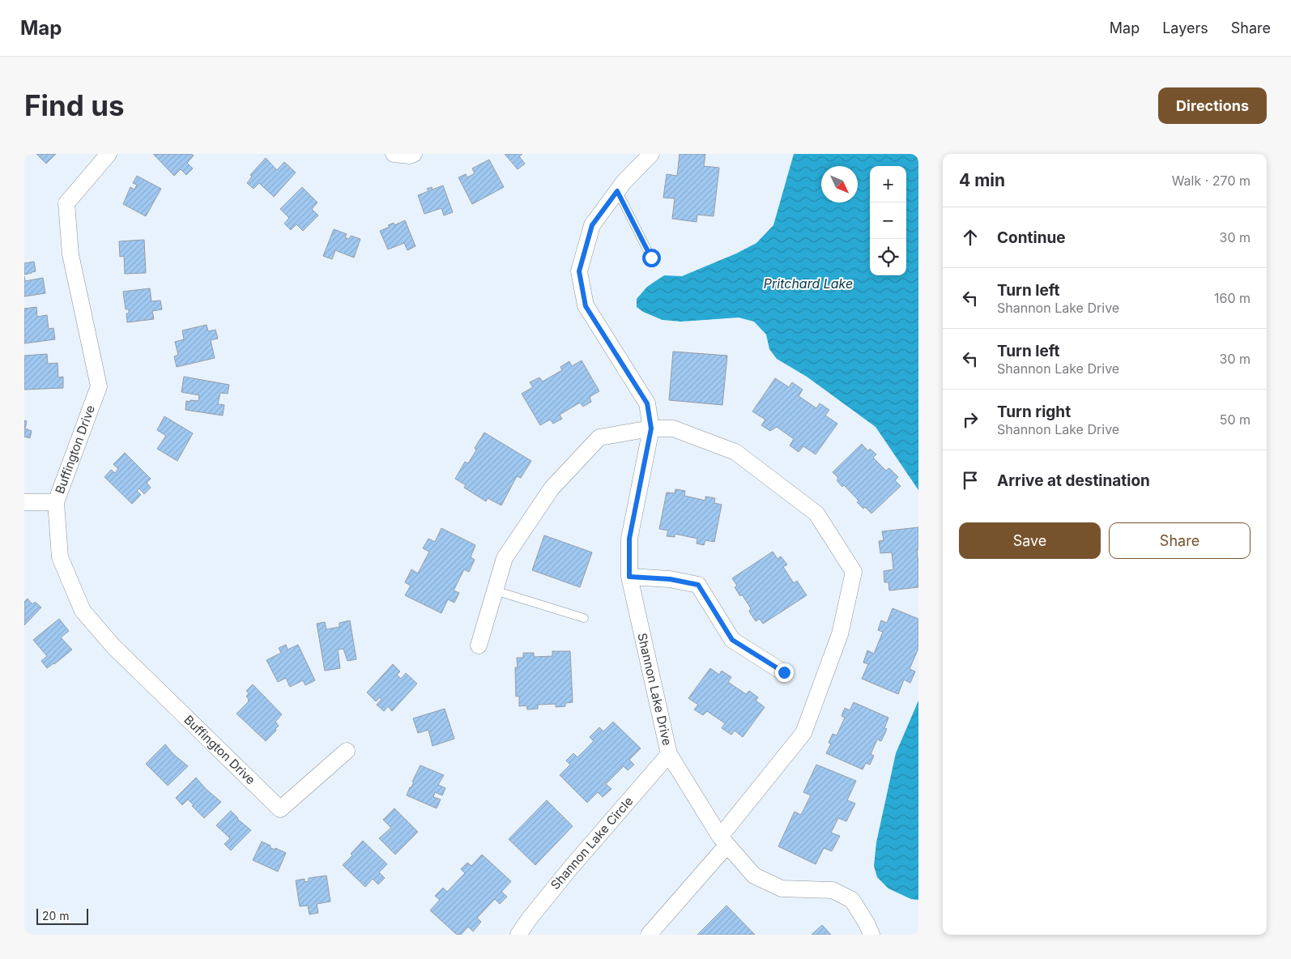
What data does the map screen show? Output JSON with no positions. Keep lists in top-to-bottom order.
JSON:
{
  "streets": {
    "street": ["Buffington Drive", "Shannon Lake Drive", "Shannon Lake Circle"]
  },
  "crossings": [
    ["Shannon Lake Drive", "Shannon Lake Circle"]
  ],
  "water": ["Pritchard Lake"],
  "scale_bar": "20 m",
  "north": "bottom right",
  "page": {
    "header": "Map",
    "nav": ["Map", "Layers", "Share"],
    "buttons": [
      "Directions",
      ["Save", "Share"]
    ],
    "title": "Find us",
    "heading": ["4 min", "Walk · 270 m"],
    "map_buttons": ["+", "−"],
    "list": [
      ["Continue", "30 m"],
      ["Turn left", "Shannon Lake Drive", "160 m"],
      ["Turn left", "Shannon Lake Drive", "30 m"],
      ["Turn right", "Shannon Lake Drive", "50 m"],
      "Arrive at destination"
    ],
    "scale": "20 m"
  }
}
